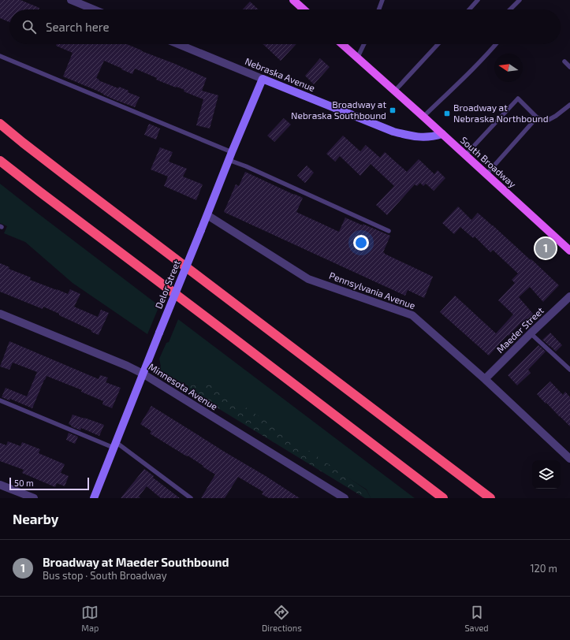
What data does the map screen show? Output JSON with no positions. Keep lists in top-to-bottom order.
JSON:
{
  "streets": {
    "main road": ["South Broadway"],
    "street": [
      "Nebraska Avenue",
      "Delor Street",
      "Pennsylvania Avenue",
      "Maeder Street",
      "Minnesota Avenue"
    ]
  },
  "crossings": [
    ["Nebraska Avenue", "South Broadway"],
    ["Nebraska Avenue", "Delor Street"],
    ["Delor Street", "Pennsylvania Avenue"],
    ["Delor Street", "Minnesota Avenue"],
    ["Pennsylvania Avenue", "Maeder Street"]
  ],
  "places": {
    "transit": ["Broadway at Nebraska Southbound", "Broadway at Nebraska Northbound"]
  },
  "scale_bar": "50 m",
  "north": "left",
  "page": {
    "search": "Search here",
    "pins": "1",
    "scale": "50 m",
    "heading": "Nearby",
    "list": [
      {
        "mark": "1",
        "name": "Broadway at Maeder Southbound",
        "note": "Bus stop · South Broadway",
        "value": "120 m"
      }
    ],
    "nav": ["Map", "Directions", "Saved"]
  }
}
